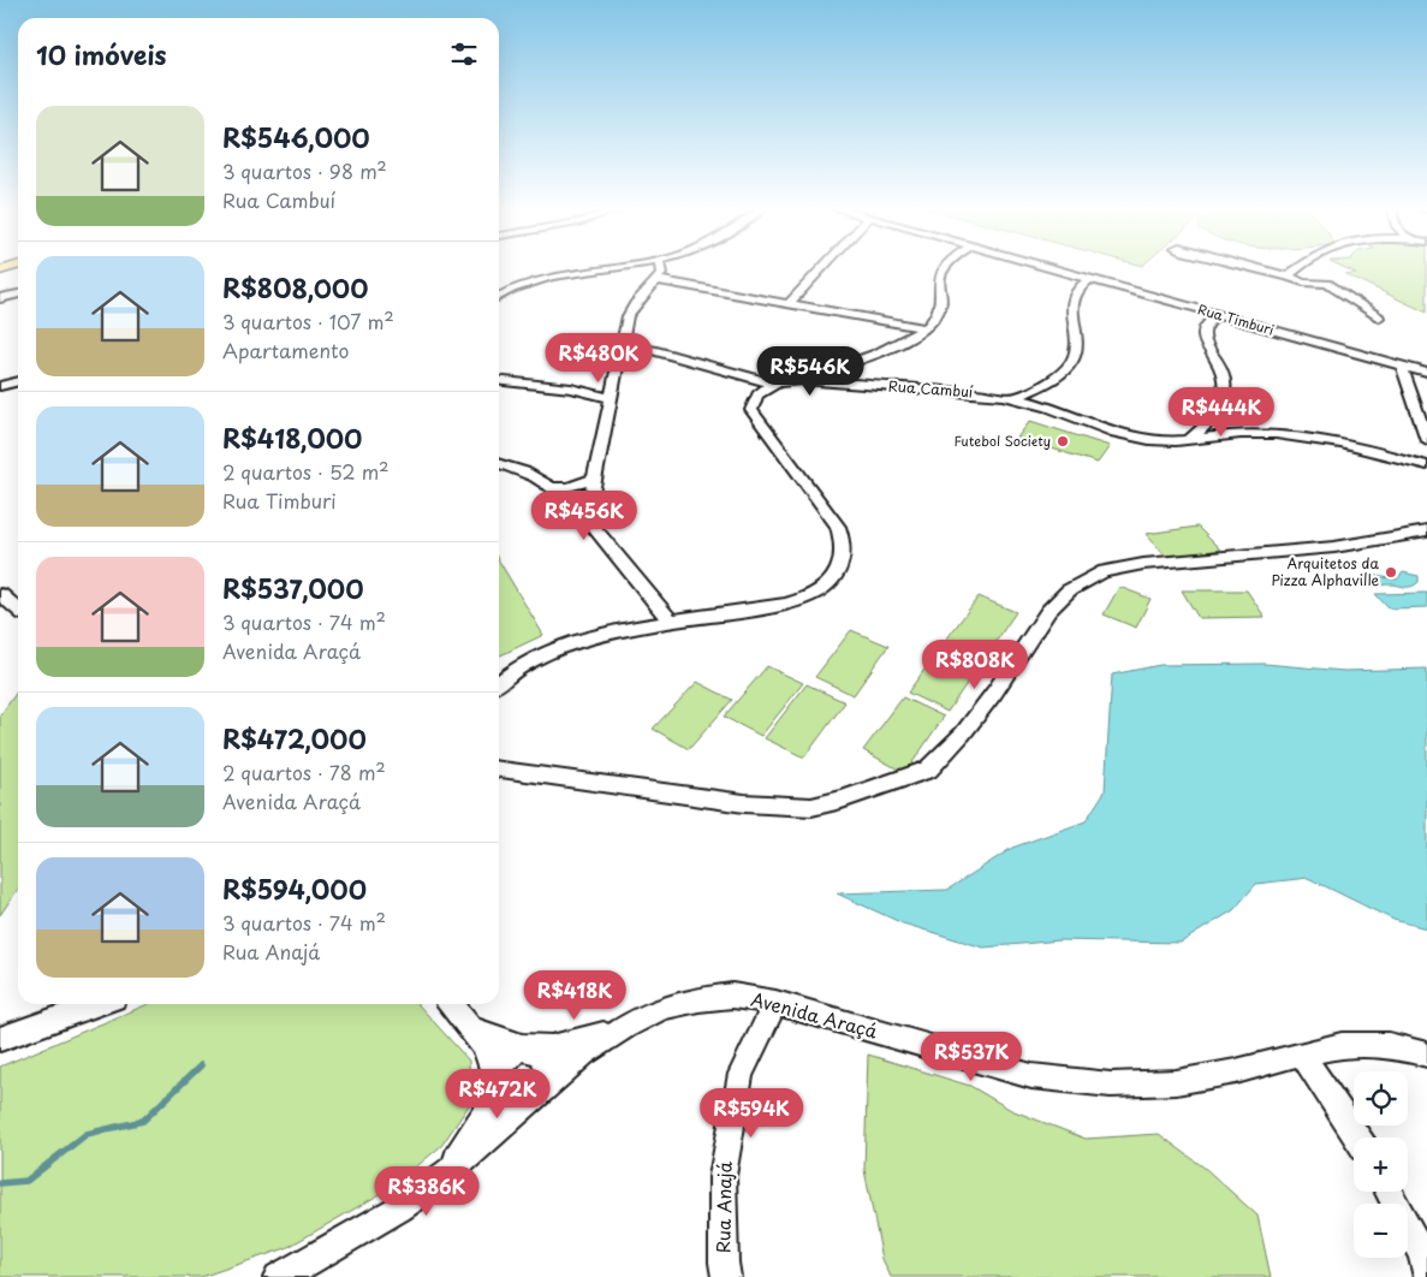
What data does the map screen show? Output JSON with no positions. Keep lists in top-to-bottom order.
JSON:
{
  "streets": {
    "street": [
      "Rua Timburi",
      "Rua Cambuí",
      "Avenida Araçá",
      "Rua Anajá"
    ]
  },
  "crossings": [
    ["Avenida Araçá", "Rua Anajá"]
  ],
  "places": ["Futebol Society", "Arquitetos da Pizza Alphaville"],
  "page": {
    "heading": "10 imóveis",
    "list": [
      {
        "name": "R$546,000",
        "note": "3 quartos · 98 m² · Rua Cambuí"
      },
      {
        "name": "R$808,000",
        "note": "3 quartos · 107 m² · Apartamento"
      },
      {
        "name": "R$418,000",
        "note": "2 quartos · 52 m² · Rua Timburi"
      },
      {
        "name": "R$537,000",
        "note": "3 quartos · 74 m² · Avenida Araçá"
      },
      {
        "name": "R$472,000",
        "note": "2 quartos · 78 m² · Avenida Araçá"
      },
      {
        "name": "R$594,000",
        "note": "3 quartos · 74 m² · Rua Anajá"
      }
    ],
    "price": [
      "R$480K",
      "R$546K",
      "R$444K",
      "R$456K",
      "R$808K",
      "R$418K",
      "R$537K",
      "R$472K",
      "R$594K",
      "R$386K"
    ],
    "map_buttons": ["+", "−"]
  }
}
